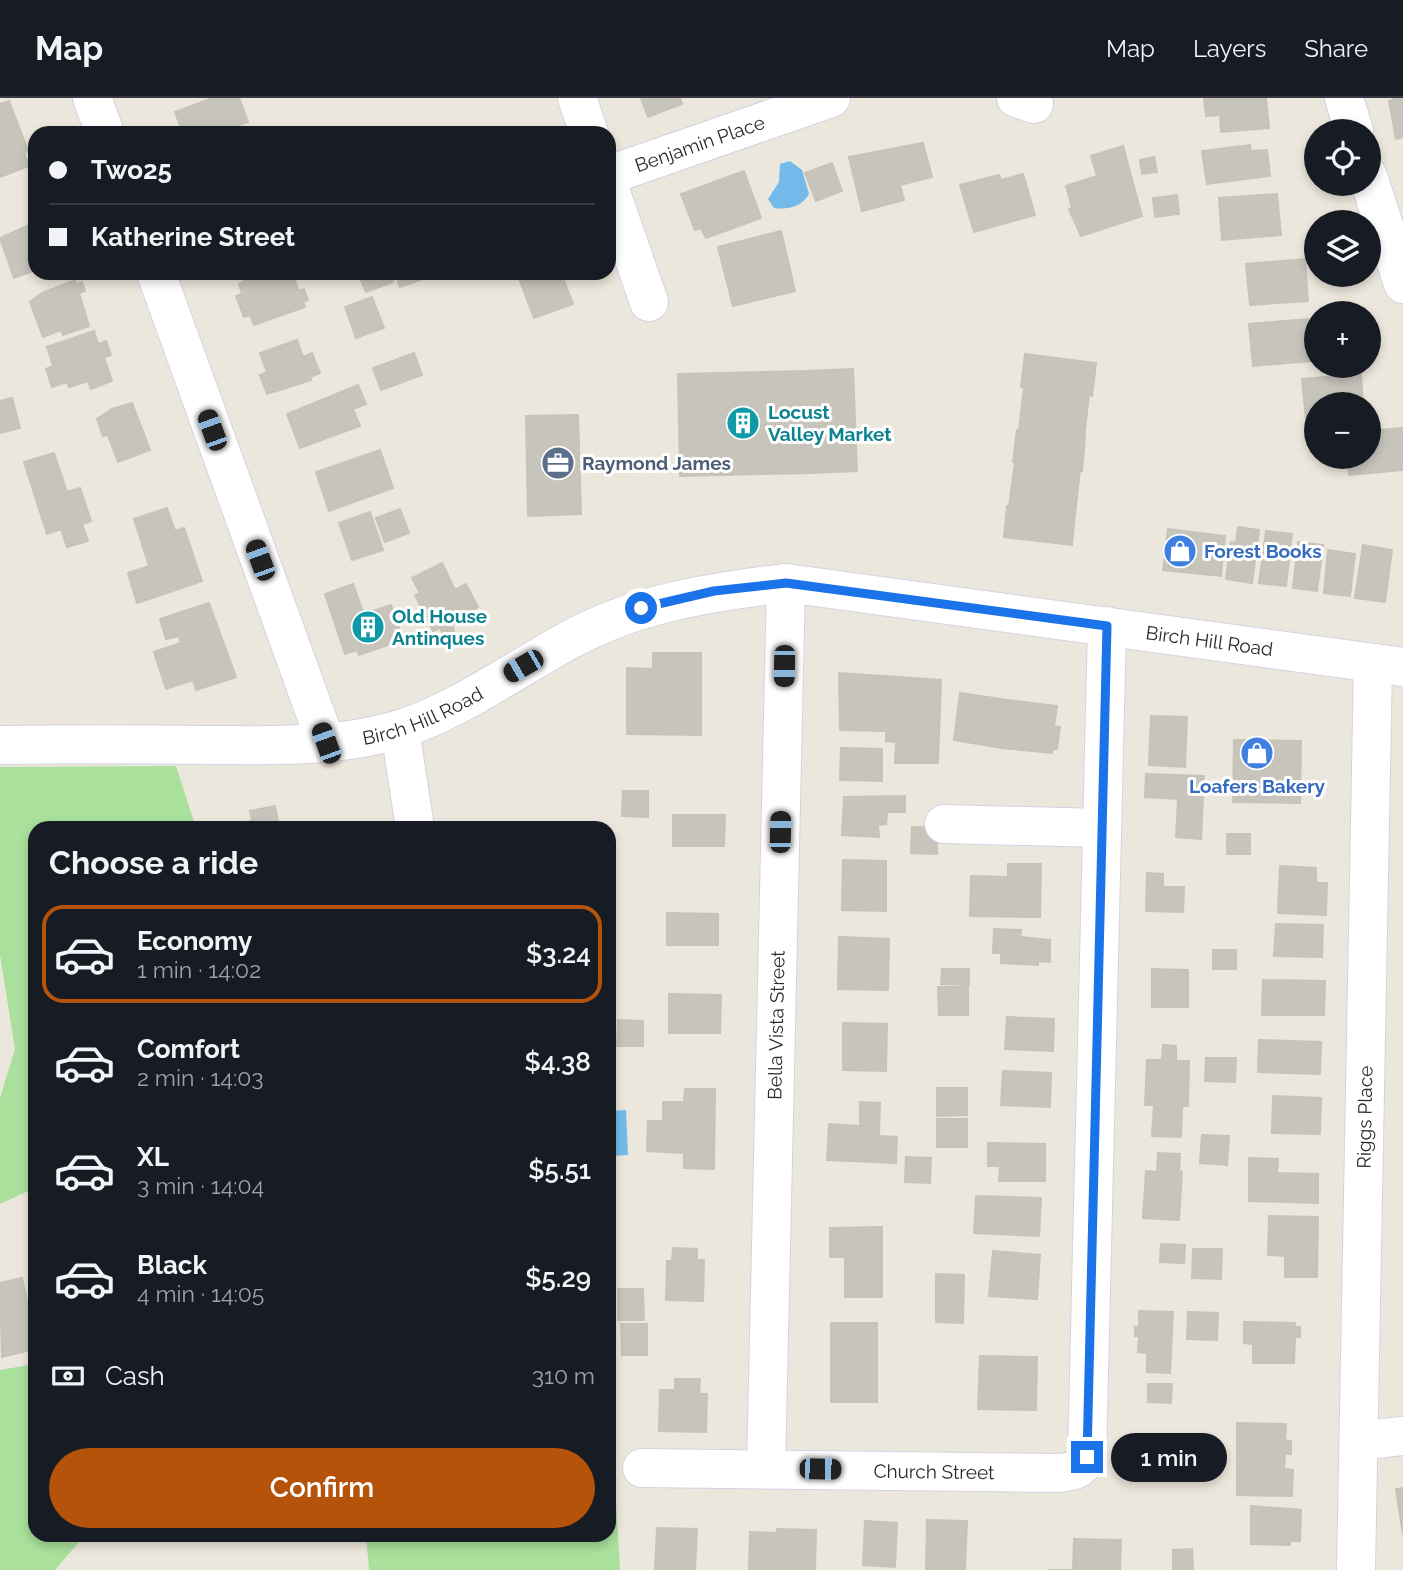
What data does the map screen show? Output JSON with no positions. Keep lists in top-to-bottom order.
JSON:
{
  "streets": {
    "street": [
      "Benjamin Place",
      "Birch Hill Road",
      "Bella Vista Street",
      "Riggs Place",
      "Church Street"
    ]
  },
  "crossings": [
    ["Birch Hill Road", "Bella Vista Street"],
    ["Birch Hill Road", "Riggs Place"],
    ["Bella Vista Street", "Church Street"]
  ],
  "places": {
    "building": ["Locust Valley Market", "Old House Antinques"],
    "office": ["Raymond James"],
    "shop": ["Forest Books", "Loafers Bakery"]
  },
  "page": {
    "header": "Map",
    "nav": ["Map", "Layers", "Share"],
    "map_buttons": ["+", "−"],
    "banner": ["Two25", "Katherine Street"],
    "heading": "Choose a ride",
    "list": [
      {
        "name": "Economy",
        "note": "1 min · 14:02",
        "value": "$3.24"
      },
      {
        "name": "Comfort",
        "note": "2 min · 14:03",
        "value": "$4.38"
      },
      {
        "name": "XL",
        "note": "3 min · 14:04",
        "value": "$5.51"
      },
      {
        "name": "Black",
        "note": "4 min · 14:05",
        "value": "$5.29"
      }
    ],
    "pay": ["Cash", "310 m"],
    "bubble": "1 min",
    "buttons": "Confirm"
  }
}
